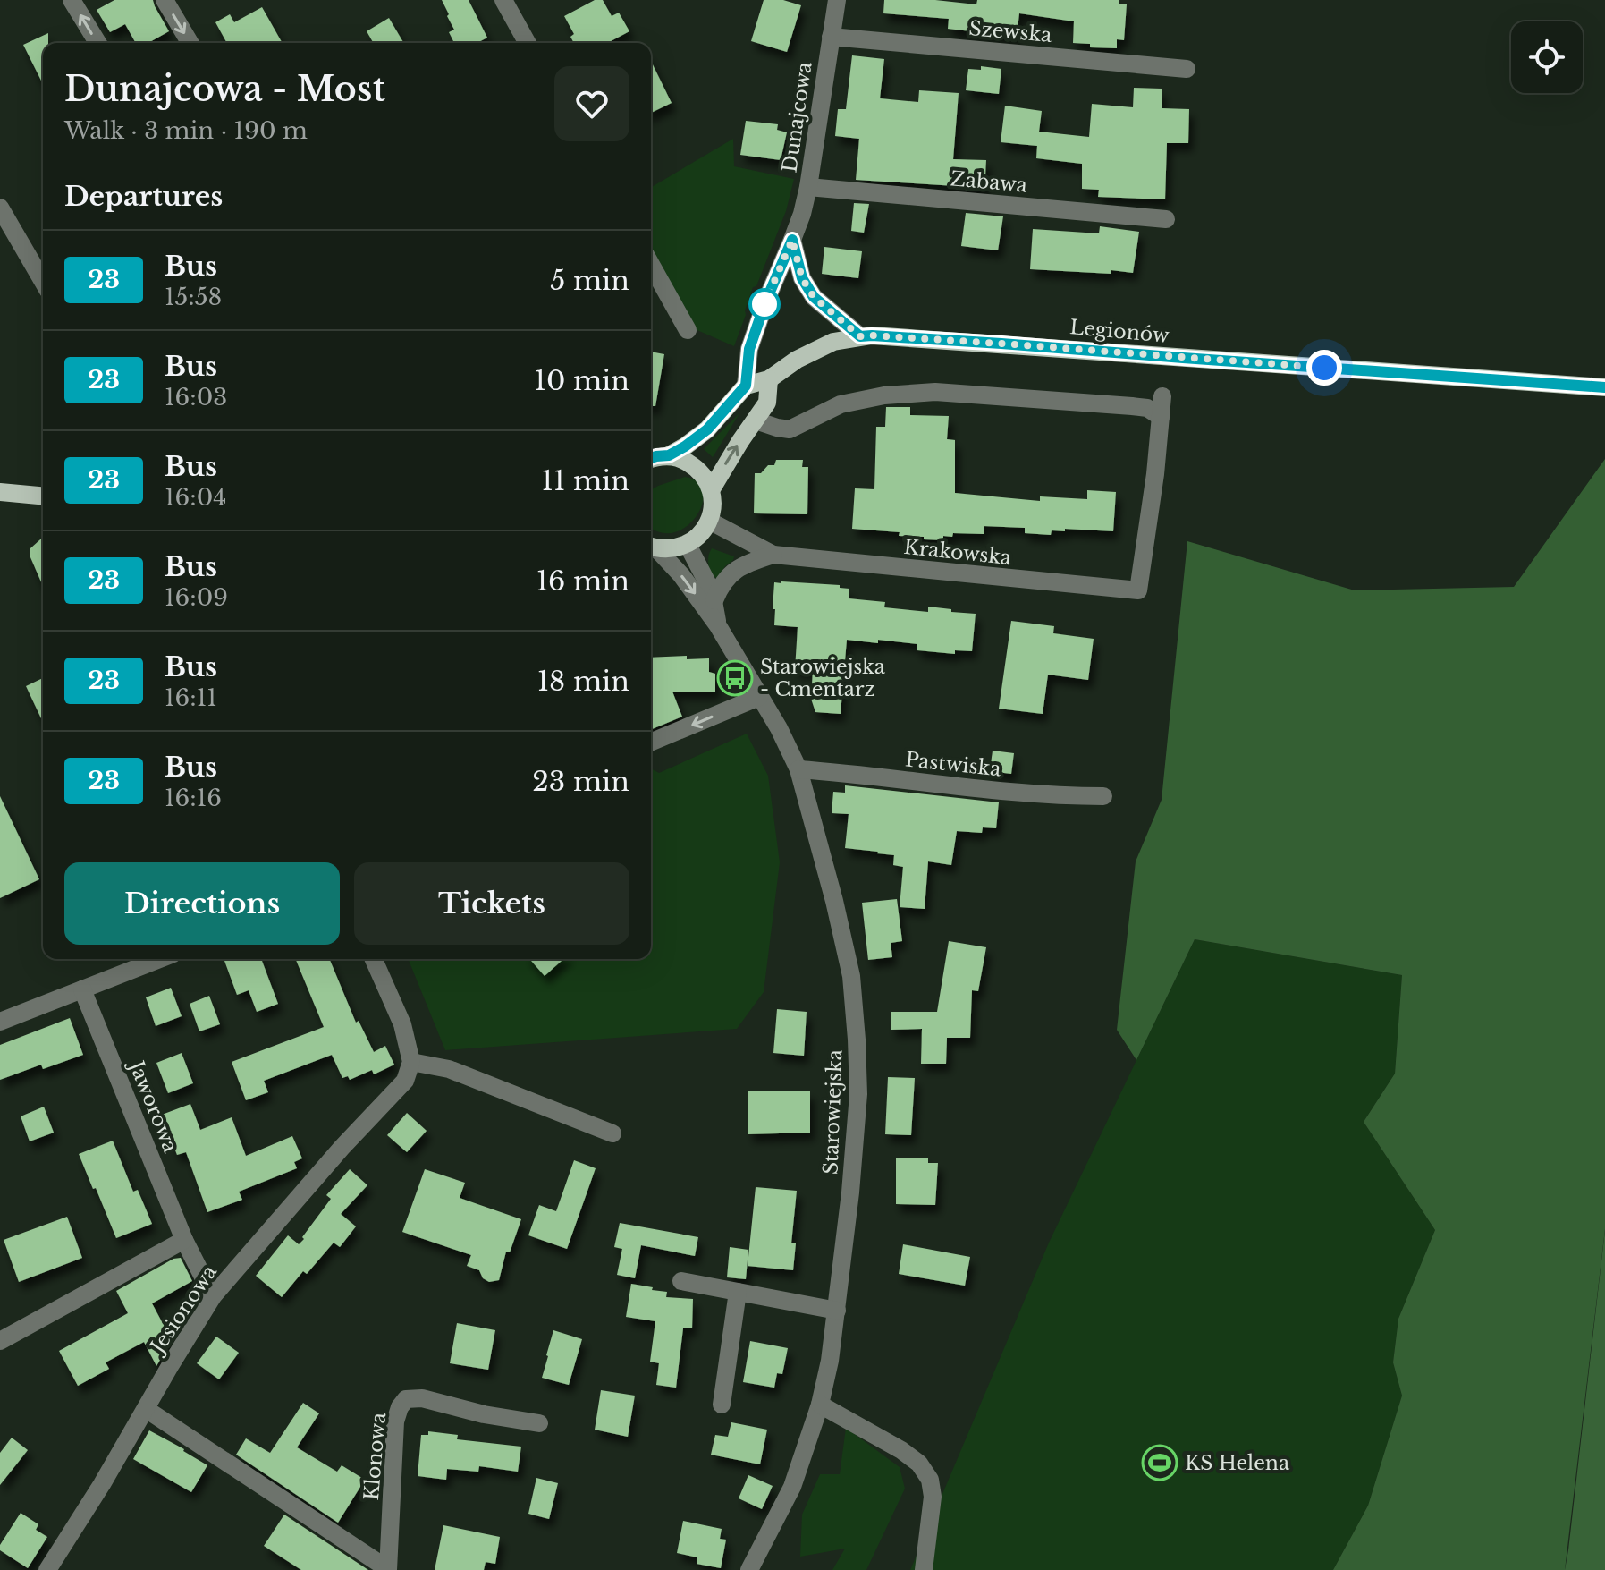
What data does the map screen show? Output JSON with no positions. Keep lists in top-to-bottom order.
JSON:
{
  "streets": {
    "main road": ["Legionów"],
    "street": [
      "Szewska",
      "Dunajcowa",
      "Zabawa",
      "Krakowska",
      "Pastwiska",
      "Jaworowa",
      "Starowiejska",
      "Jesionowa",
      "Klonowa"
    ]
  },
  "crossings": [
    ["Szewska", "Dunajcowa"],
    ["Dunajcowa", "Zabawa"],
    ["Krakowska", "Starowiejska"],
    ["Pastwiska", "Starowiejska"],
    ["Jaworowa", "Jesionowa"]
  ],
  "places": {
    "bus stop": ["Starowiejska - Cmentarz"],
    "sports": ["KS Helena"]
  },
  "lines": ["bus line 23"],
  "page": {
    "heading": [
      ["Dunajcowa - Most", "Walk · 3 min · 190 m"],
      "Departures"
    ],
    "list": [
      {
        "mark": "23",
        "name": "Bus",
        "note": "15:58",
        "value": "5 min"
      },
      {
        "mark": "23",
        "name": "Bus",
        "note": "16:03",
        "value": "10 min"
      },
      {
        "mark": "23",
        "name": "Bus",
        "note": "16:04",
        "value": "11 min"
      },
      {
        "mark": "23",
        "name": "Bus",
        "note": "16:09",
        "value": "16 min"
      },
      {
        "mark": "23",
        "name": "Bus",
        "note": "16:11",
        "value": "18 min"
      },
      {
        "mark": "23",
        "name": "Bus",
        "note": "16:16",
        "value": "23 min"
      }
    ],
    "buttons": ["Directions", "Tickets"]
  }
}
